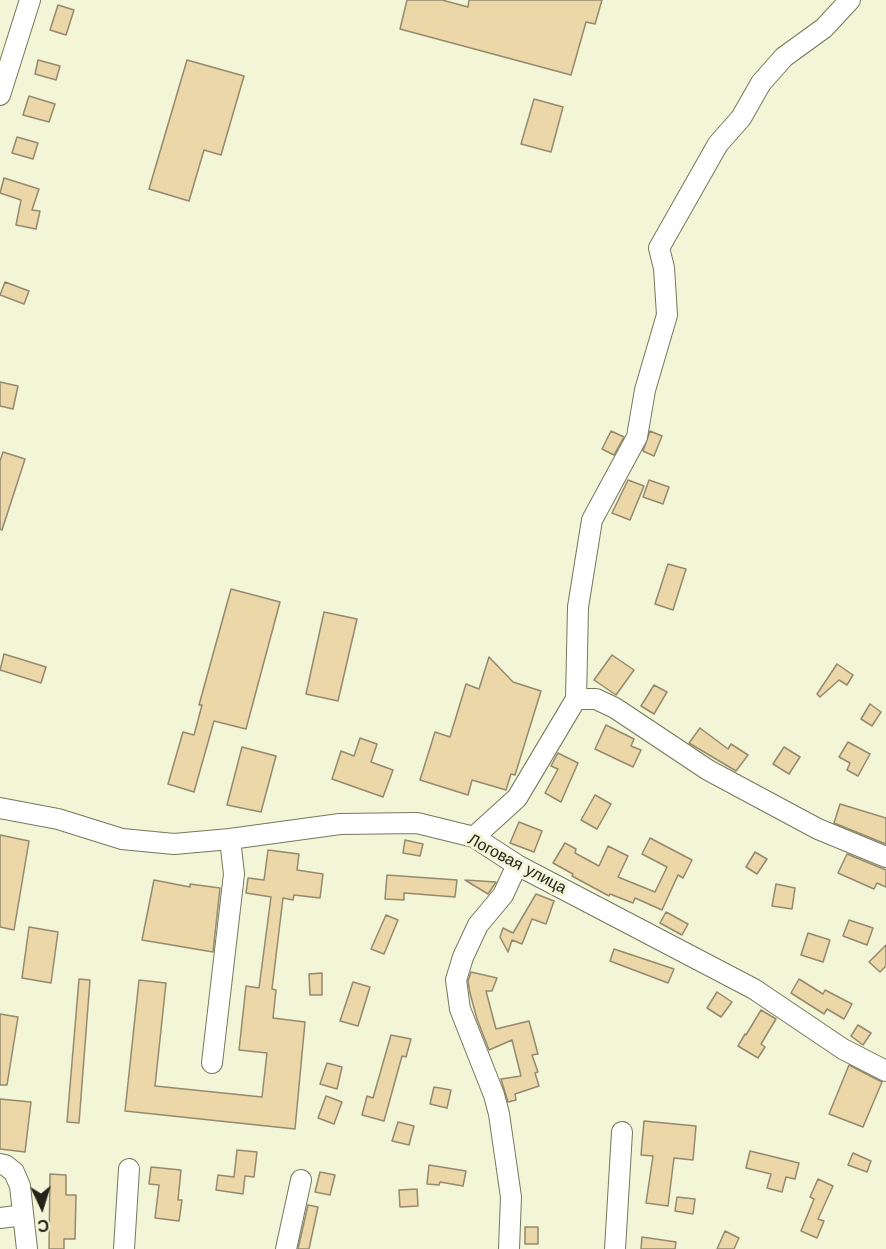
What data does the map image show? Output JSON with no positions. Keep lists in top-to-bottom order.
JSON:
{
  "streets": {
    "street": ["Логовая улица"]
  },
  "north": "bottom"
}
